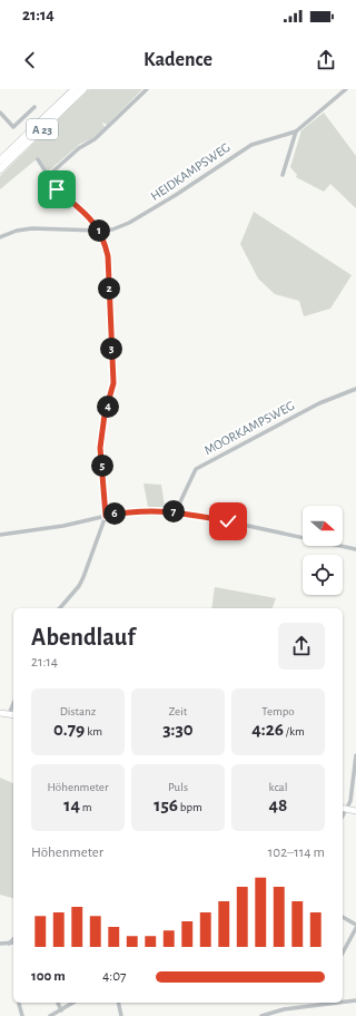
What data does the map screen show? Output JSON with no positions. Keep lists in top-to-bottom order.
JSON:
{
  "streets": {
    "highway": ["A 23"],
    "street": ["HEIDKAMPSWEG", "MOORKAMPSWEG"]
  },
  "north": "right",
  "page": {
    "status": "21:14",
    "header": "Kadence",
    "pins": [
      "1",
      "2",
      "3",
      "4",
      "5",
      "7",
      "6"
    ],
    "heading": ["Abendlauf", "21:14"],
    "stats": [
      ["Distanz", "0.79 km"],
      ["Zeit", "3:30"],
      ["Tempo", "4:26 /km"],
      ["Höhenmeter", "14 m"],
      ["Puls", "156 bpm"],
      ["kcal", "48"]
    ],
    "chart": ["Höhenmeter", "102–114 m"],
    "list": [
      {
        "name": "100 m",
        "note": "4:07"
      }
    ]
  }
}
